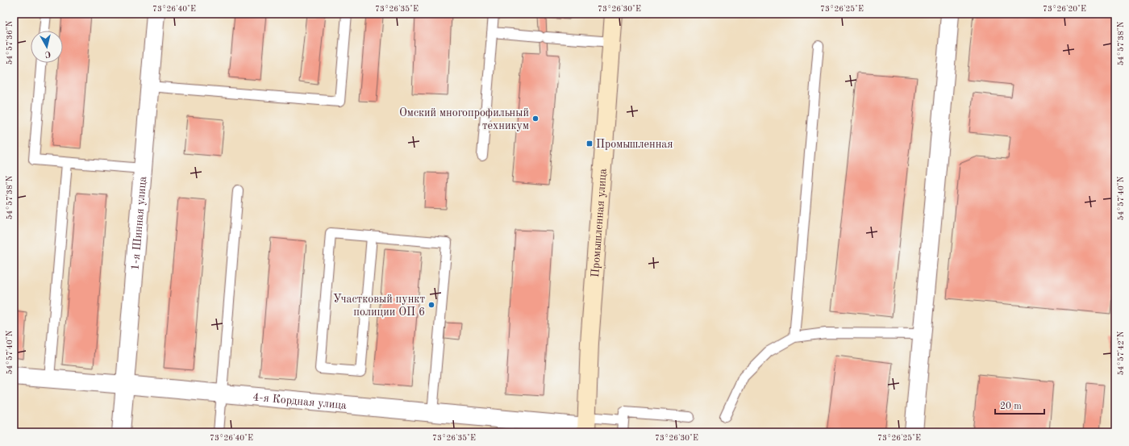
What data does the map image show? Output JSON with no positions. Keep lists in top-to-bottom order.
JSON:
{
  "streets": {
    "main road": ["Промышленная улица"],
    "street": ["1-я Шинная улица", "4-я Кордная улица"]
  },
  "crossings": [
    ["1-я Шинная улица", "4-я Кордная улица"],
    ["Промышленная улица", "4-я Кордная улица"]
  ],
  "places": {
    "other": ["Омский многопрофильный техникум", "Участковый пункт полиции ОП 6"],
    "transit": ["Промышленная"]
  },
  "scale_bar": "20 m",
  "north": "bottom",
  "coordinates": [
    "73°26'40\"E",
    "73°26'35\"E",
    "73°26'30\"E",
    "73°26'25\"E",
    "73°26'20\"E",
    "54°57'36\"N",
    "54°57'38\"N",
    "54°57'40\"N",
    "54°57'42\"N"
  ]
}
